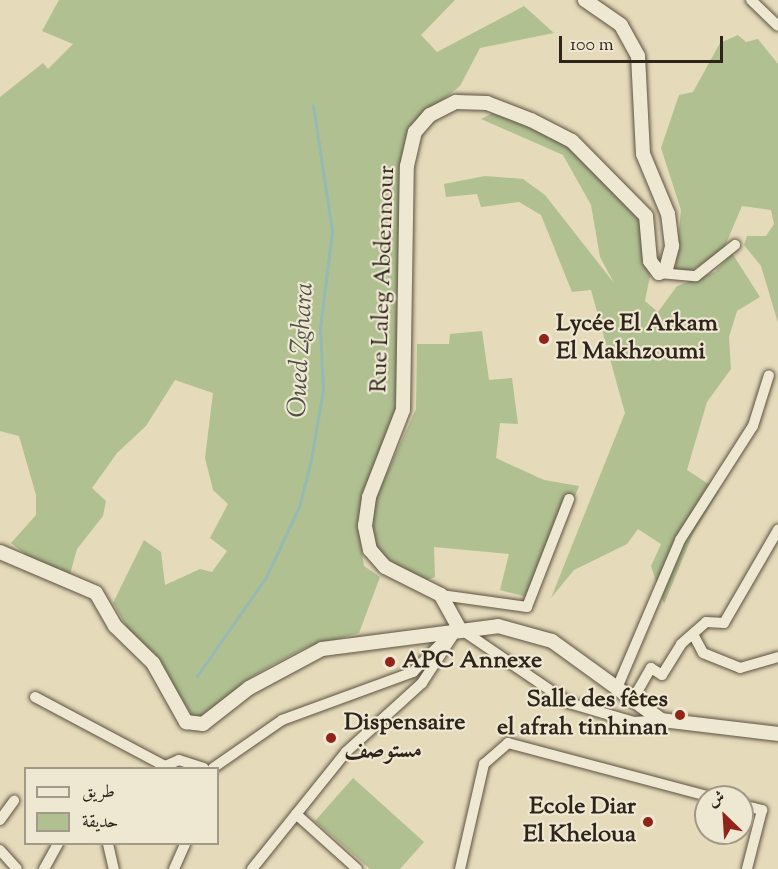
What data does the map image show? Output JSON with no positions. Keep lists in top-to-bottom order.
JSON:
{
  "streets": {
    "street": ["Rue Laleg Abdennour"]
  },
  "water": ["Oued Zghara"],
  "places": [
    "Lycée El Arkam El Makhzoumi",
    "APC Annexe",
    "Salle des fêtes el afrah tinhinan",
    "Dispensaire مستوصف",
    "Ecole Diar El Kheloua"
  ],
  "legend": ["طريق", "حديقة"],
  "scale_bar": "100 m",
  "north": "top left"
}
